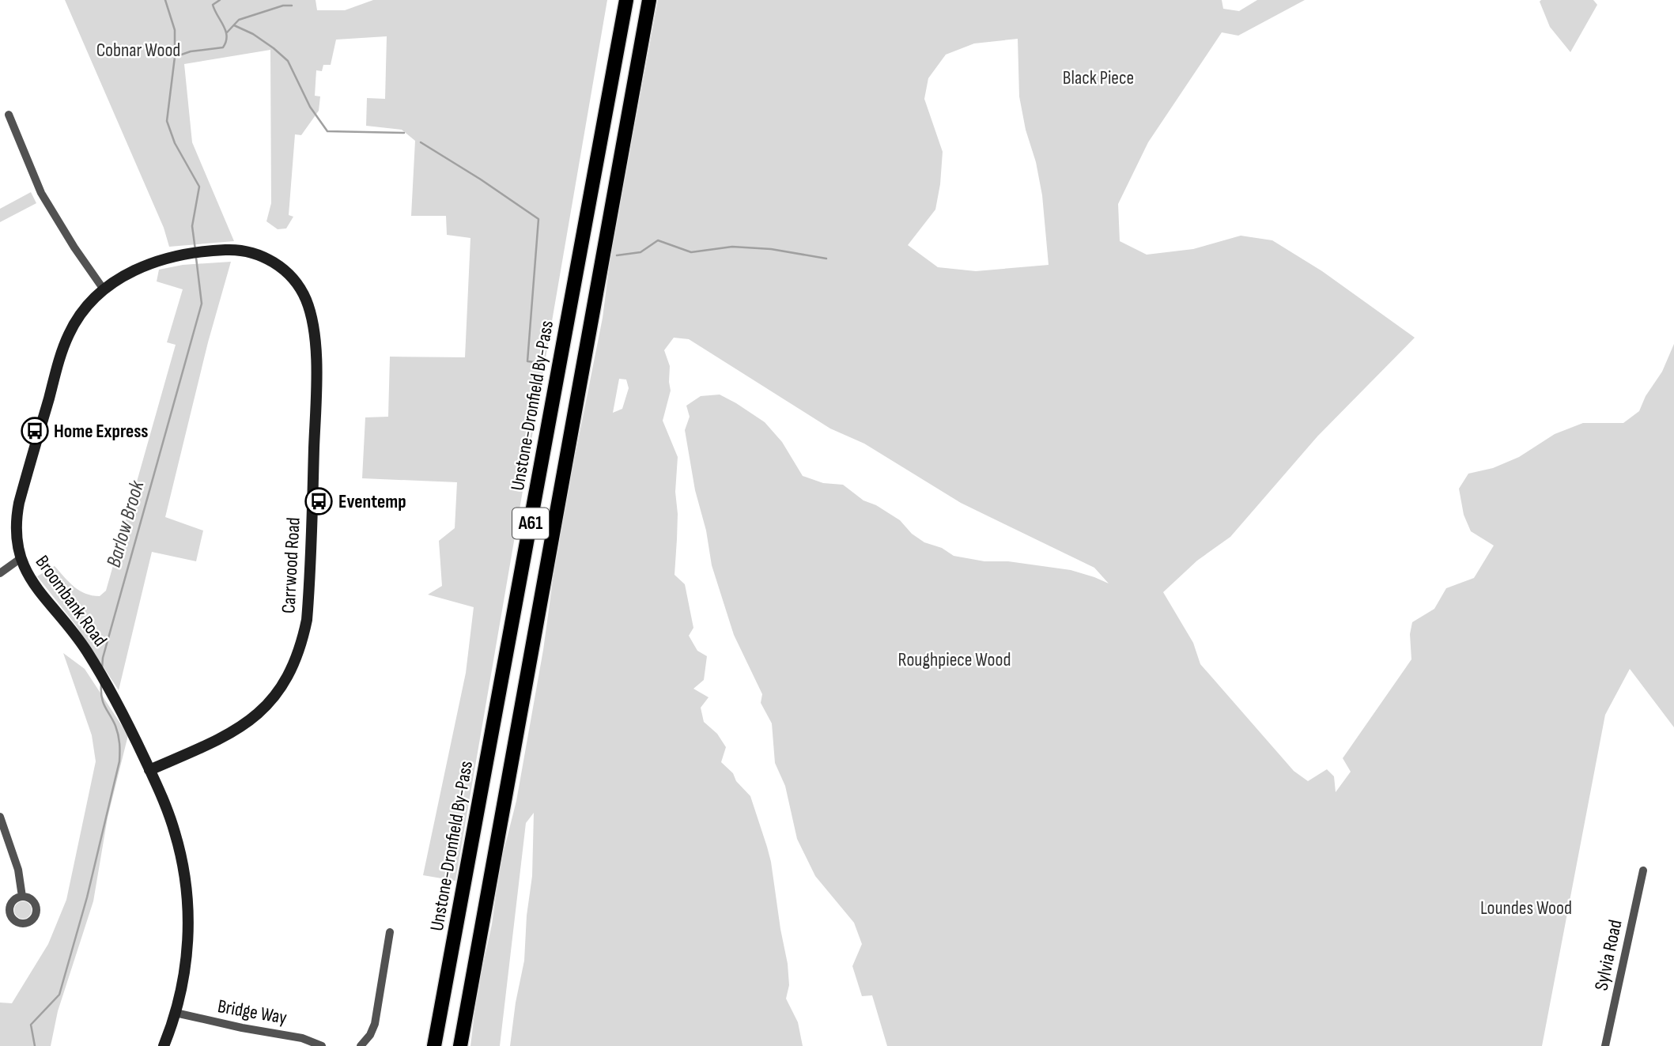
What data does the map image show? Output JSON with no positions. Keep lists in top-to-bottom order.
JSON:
{
  "streets": {
    "highway": ["Unstone-Dronfield By-Pass", "A61"],
    "street": [
      "Carrwood Road",
      "Broombank Road",
      "Sylvia Road",
      "Bridge Way"
    ]
  },
  "crossings": [
    ["Carrwood Road", "Broombank Road"],
    ["Broombank Road", "Bridge Way"]
  ],
  "water": ["Barlow Brook"],
  "parks": [
    "Cobnar Wood",
    "Black Piece",
    "Roughpiece Wood",
    "Loundes Wood"
  ],
  "places": {
    "bus stop": ["Home Express", "Eventemp"]
  }
}
